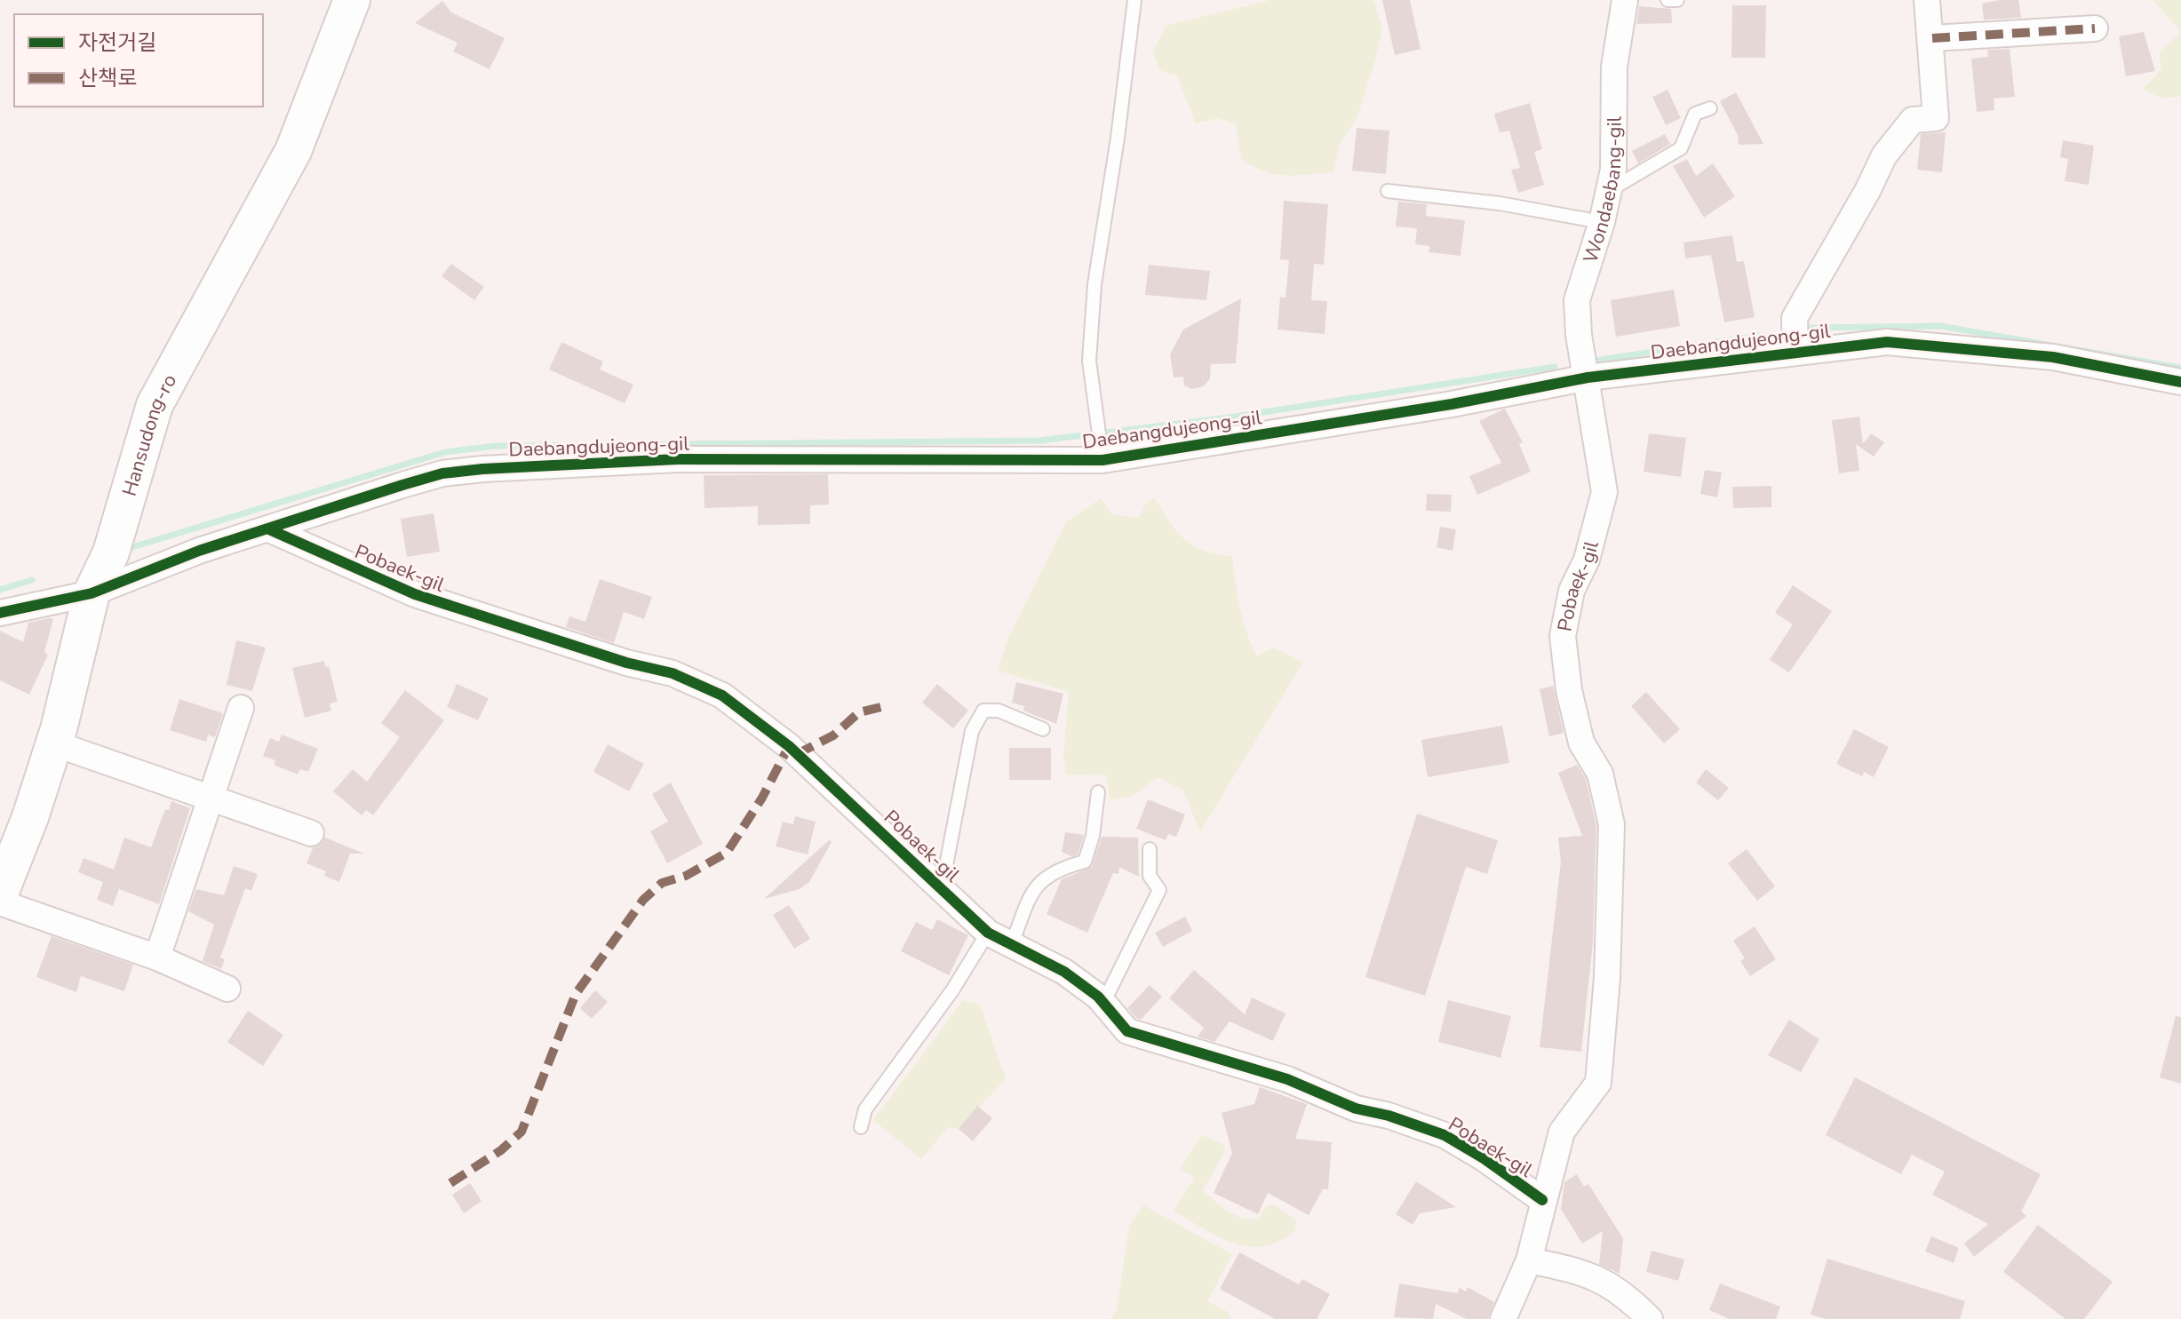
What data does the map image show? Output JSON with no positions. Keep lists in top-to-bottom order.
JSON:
{
  "streets": {
    "street": [
      "Wondaebang-gil",
      "Daebangdujeong-gil",
      "Hansudong-ro",
      "Pobaek-gil"
    ]
  },
  "crossings": [
    ["Wondaebang-gil", "Daebangdujeong-gil"],
    ["Wondaebang-gil", "Pobaek-gil"],
    ["Daebangdujeong-gil", "Hansudong-ro"],
    ["Daebangdujeong-gil", "Pobaek-gil"]
  ],
  "legend": ["자전거길", "산책로"]
}
